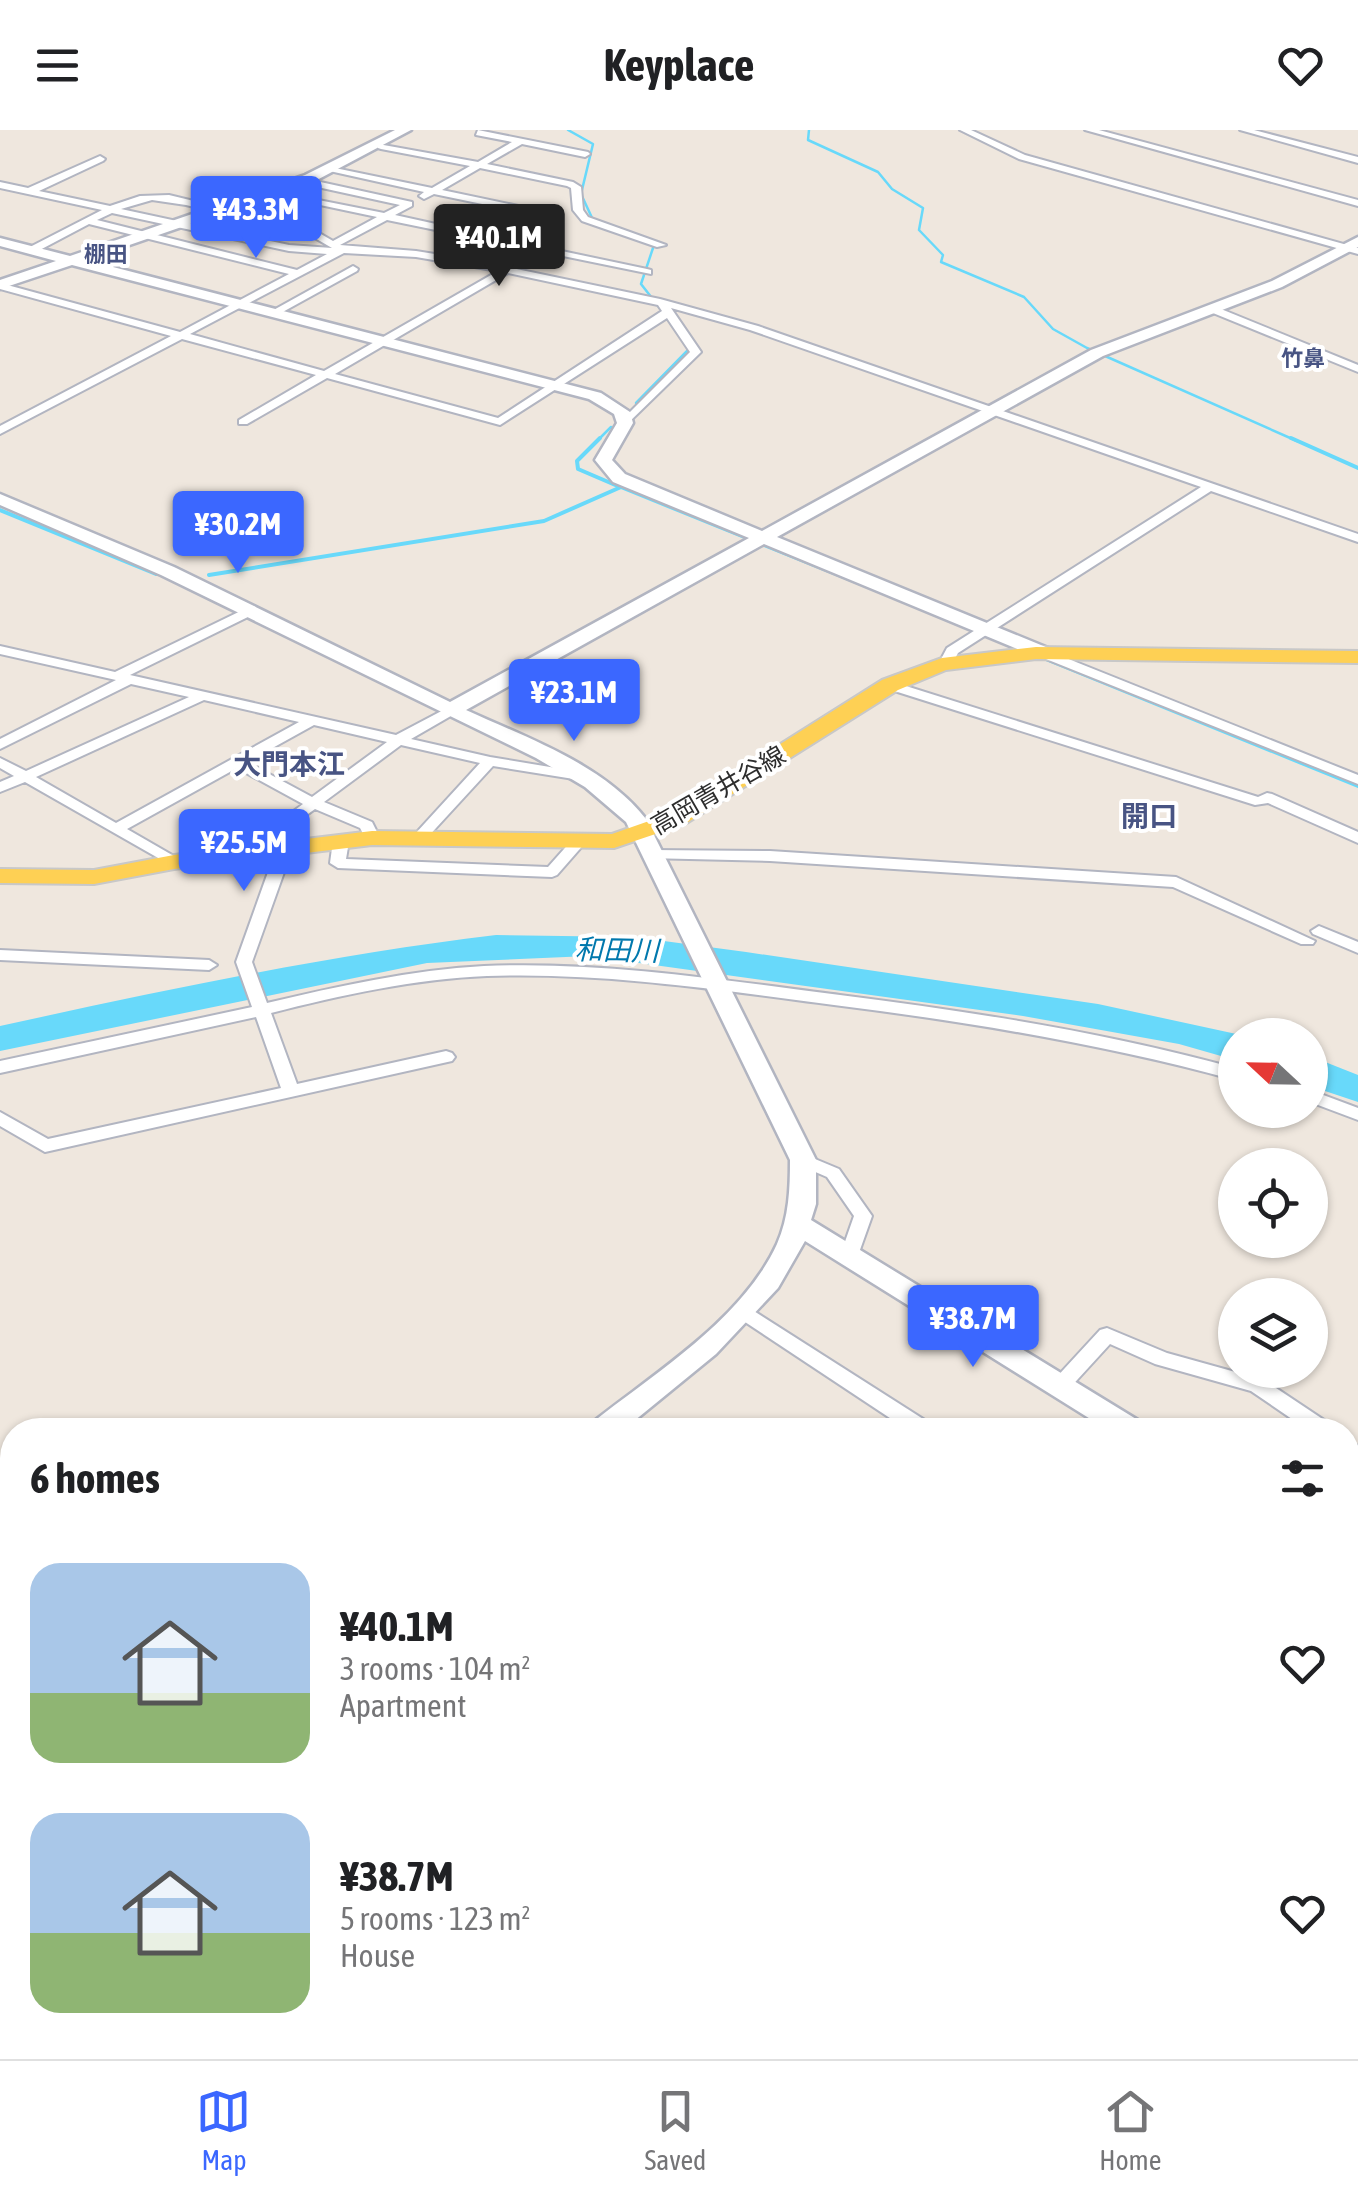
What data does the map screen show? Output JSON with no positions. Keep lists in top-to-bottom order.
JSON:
{
  "streets": {
    "main road": ["高岡青井谷線"]
  },
  "districts": [
    "棚田",
    "竹鼻",
    "大門本江",
    "開口"
  ],
  "water": ["和田川"],
  "north": "left",
  "page": {
    "header": "Keyplace",
    "price": [
      "¥43.3M",
      "¥40.1M",
      "¥30.2M",
      "¥23.1M",
      "¥25.5M",
      "¥38.7M"
    ],
    "heading": "6 homes",
    "list": [
      {
        "name": "¥40.1M",
        "note": "3 rooms · 104 m² · Apartment"
      },
      {
        "name": "¥38.7M",
        "note": "5 rooms · 123 m² · House"
      }
    ],
    "tabs": ["Map", "Saved", "Home"]
  }
}
